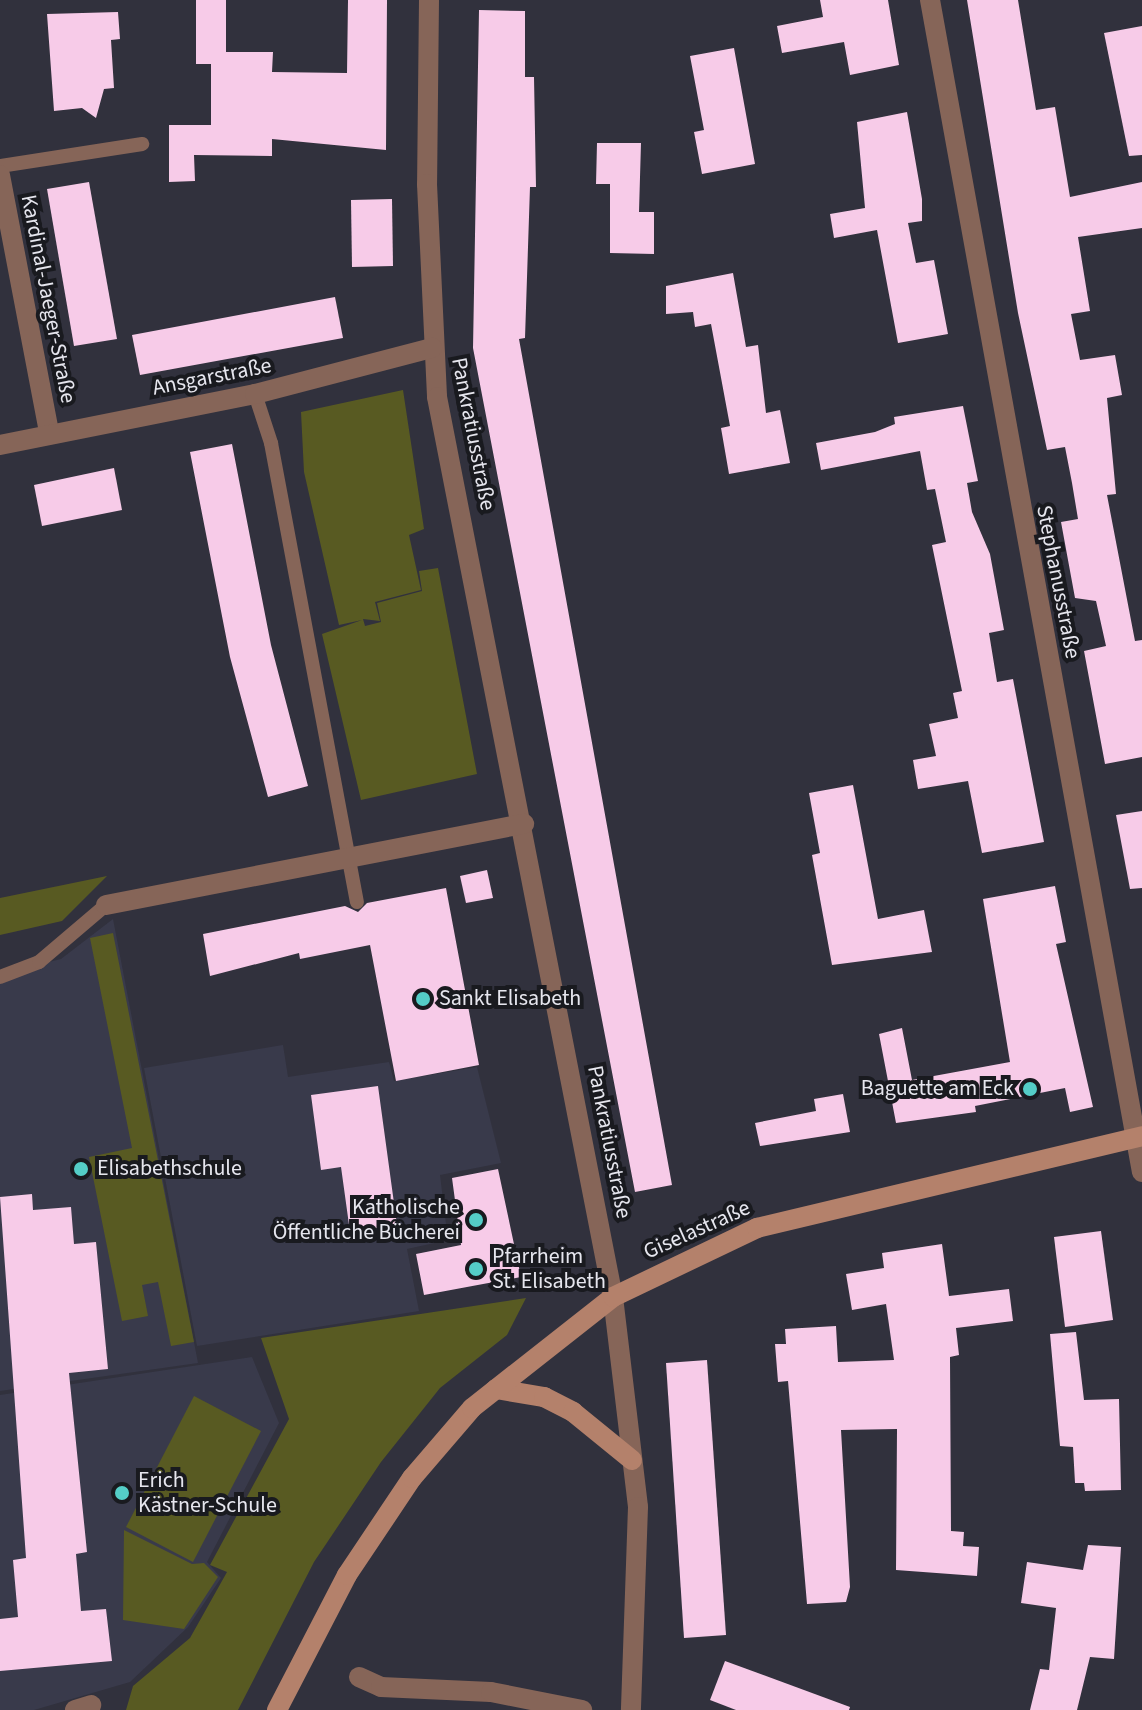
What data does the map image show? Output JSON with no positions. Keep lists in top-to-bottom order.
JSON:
{
  "streets": {
    "main road": ["Giselastraße"],
    "street": [
      "Kardinal-Jaeger-Straße",
      "Ansgarstraße",
      "Pankratiusstraße",
      "Stephanusstraße"
    ]
  },
  "crossings": [
    ["Kardinal-Jaeger-Straße", "Ansgarstraße"],
    ["Ansgarstraße", "Pankratiusstraße"],
    ["Pankratiusstraße", "Giselastraße"],
    ["Stephanusstraße", "Giselastraße"]
  ],
  "places": [
    "Sankt Elisabeth",
    "Baguette am Eck",
    "Elisabethschule",
    "Katholische Öffentliche Bücherei",
    "Pfarrheim St. Elisabeth",
    "Erich Kästner-Schule"
  ]
}
